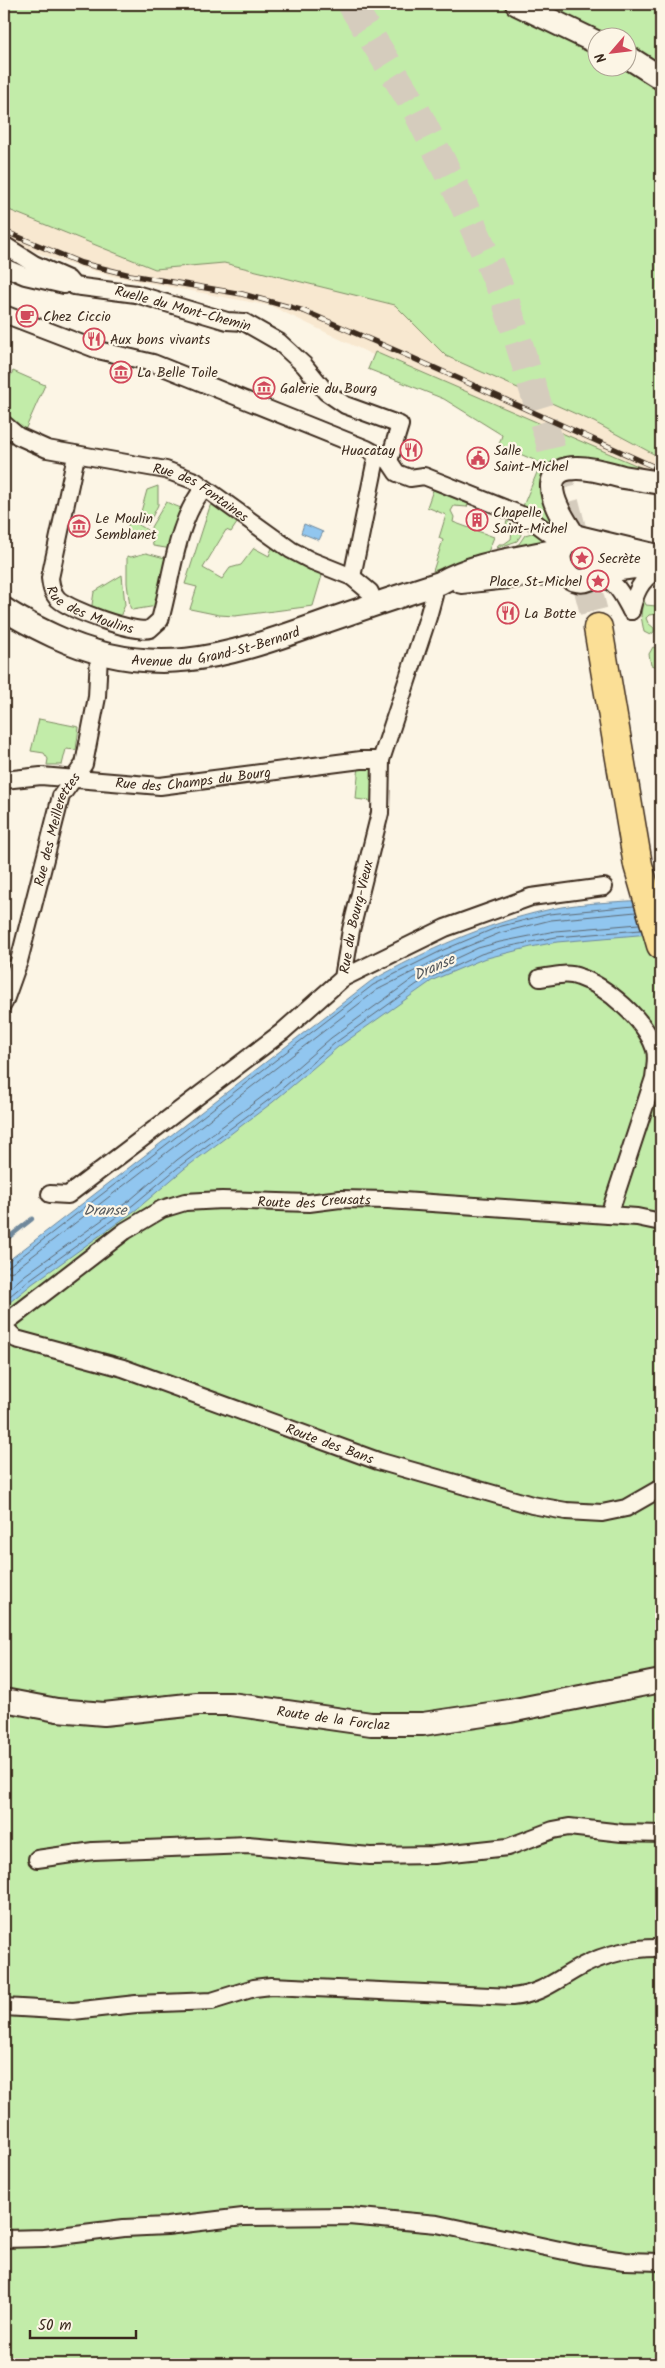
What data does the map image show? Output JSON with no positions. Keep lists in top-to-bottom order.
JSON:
{
  "streets": {
    "street": [
      "Ruelle du Mont-Chemin",
      "Rue des Fontaines",
      "Rue des Moulins",
      "Avenue du Grand-St-Bernard",
      "Rue des Champs du Bourg",
      "Rue des Meillerettes",
      "Rue du Bourg-Vieux",
      "Route des Creusats",
      "Route des Bans",
      "Route de la Forclaz"
    ]
  },
  "crossings": [
    ["Rue des Fontaines", "Rue des Moulins"],
    ["Rue des Fontaines", "Avenue du Grand-St-Bernard"],
    ["Avenue du Grand-St-Bernard", "Rue des Meillerettes"],
    ["Avenue du Grand-St-Bernard", "Rue du Bourg-Vieux"],
    ["Rue des Champs du Bourg", "Rue des Meillerettes"],
    ["Rue des Champs du Bourg", "Rue du Bourg-Vieux"],
    ["Route des Creusats", "Route des Bans"]
  ],
  "water": ["Dranse"],
  "places": {
    "cafe": ["Chez Ciccio"],
    "restaurant": ["Aux bons vivants", "Huacatay", "La Botte"],
    "museum": ["La Belle Toile", "Galerie du Bourg", "Le Moulin Semblanet"],
    "public building": ["Salle Saint-Michel"],
    "building": ["Chapelle Saint-Michel"],
    "place": ["Secrète", "Place St-Michel"]
  },
  "scale_bar": "50 m",
  "north": "bottom left"
}
